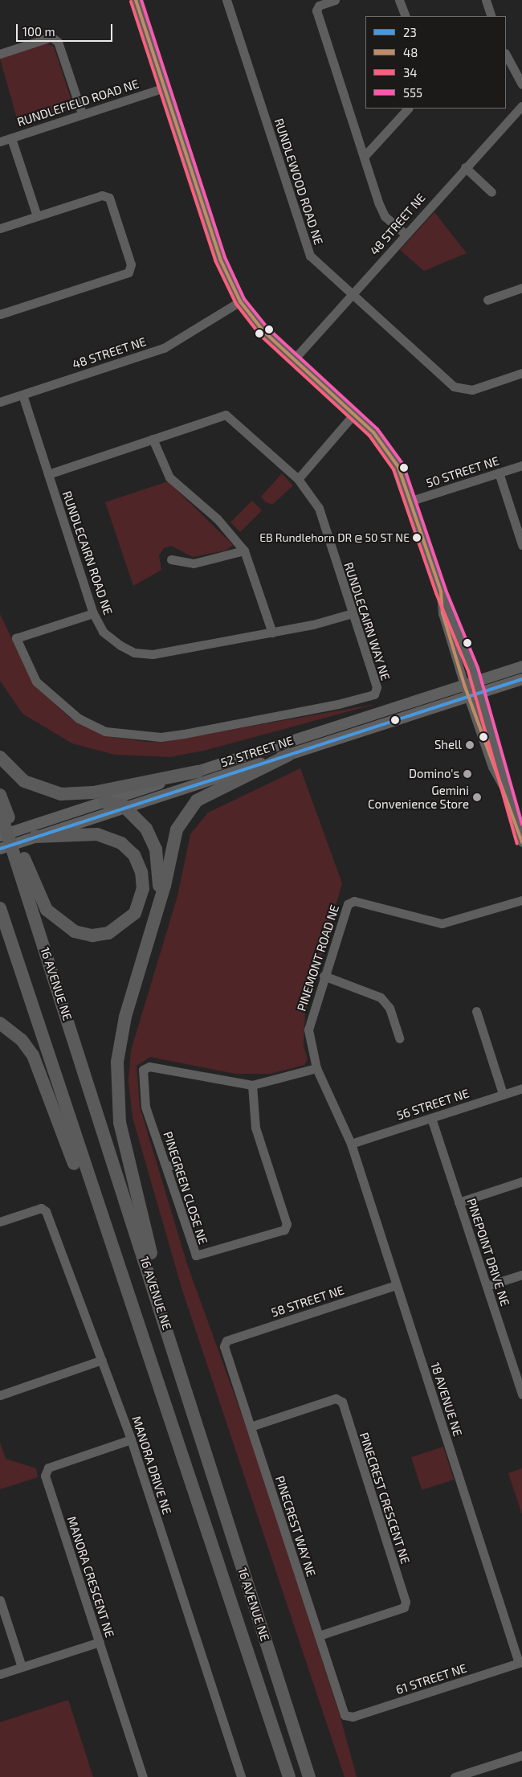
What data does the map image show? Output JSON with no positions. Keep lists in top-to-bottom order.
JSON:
{
  "streets": {
    "highway": ["16 AVENUE NE"],
    "main road": ["52 STREET NE"],
    "street": [
      "RUNDLEFIELD ROAD NE",
      "RUNDLEWOOD ROAD NE",
      "48 STREET NE",
      "50 STREET NE",
      "RUNDLECAIRN ROAD NE",
      "RUNDLECAIRN WAY NE",
      "PINEMONT ROAD NE",
      "56 STREET NE",
      "PINEGREEN CLOSE NE",
      "PINEPOINT DRIVE NE",
      "58 STREET NE",
      "18 AVENUE NE",
      "MANORA DRIVE NE",
      "PINECREST CRESCENT NE",
      "PINECREST WAY NE",
      "MANORA CRESCENT NE",
      "61 STREET NE"
    ]
  },
  "crossings": [
    ["RUNDLEWOOD ROAD NE", "48 STREET NE"],
    ["48 STREET NE", "RUNDLECAIRN ROAD NE"],
    ["RUNDLECAIRN ROAD NE", "RUNDLECAIRN WAY NE"],
    ["PINEMONT ROAD NE", "56 STREET NE"],
    ["PINEMONT ROAD NE", "PINEGREEN CLOSE NE"],
    ["PINEMONT ROAD NE", "18 AVENUE NE"],
    ["56 STREET NE", "PINEPOINT DRIVE NE"],
    ["56 STREET NE", "18 AVENUE NE"],
    ["58 STREET NE", "18 AVENUE NE"],
    ["58 STREET NE", "PINECREST WAY NE"],
    ["18 AVENUE NE", "61 STREET NE"],
    ["MANORA DRIVE NE", "MANORA CRESCENT NE"],
    ["PINECREST CRESCENT NE", "PINECREST WAY NE"],
    ["PINECREST WAY NE", "61 STREET NE"]
  ],
  "places": [
    "EB Rundlehorn DR @ 50 ST NE",
    "Shell",
    "Domino's",
    "Gemini Convenience Store"
  ],
  "lines": [
    "transit line 48",
    "transit line 555",
    "transit line 34",
    "transit line 23"
  ],
  "legend": [
    "23",
    "48",
    "34",
    "555"
  ],
  "scale_bar": "100 m"
}
